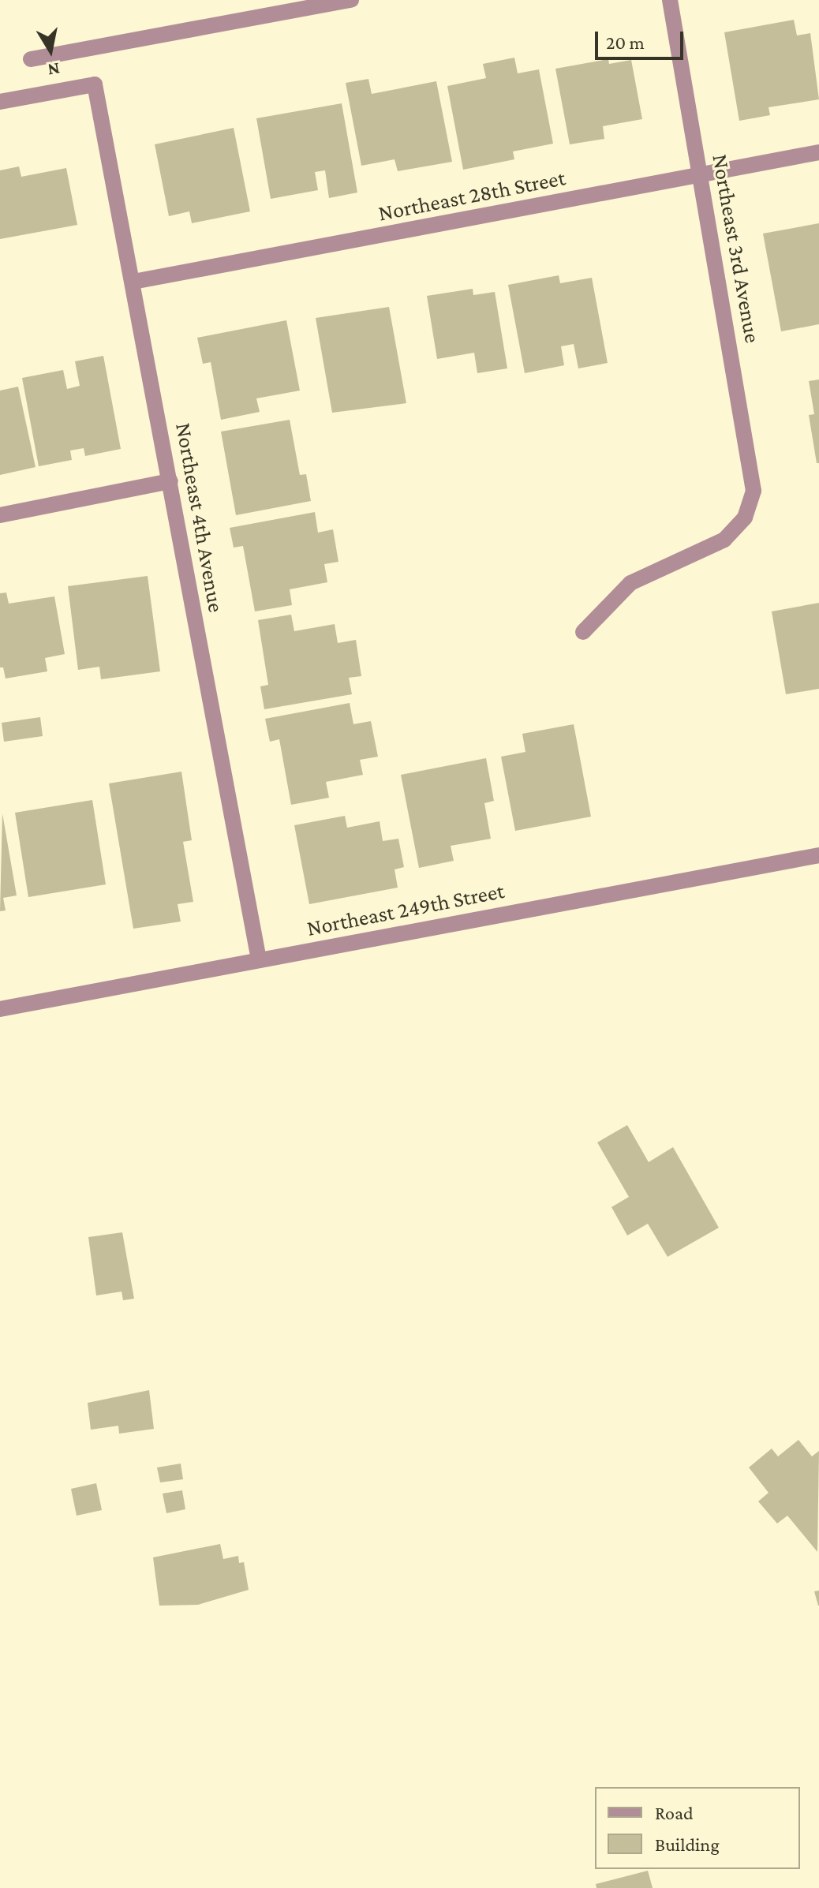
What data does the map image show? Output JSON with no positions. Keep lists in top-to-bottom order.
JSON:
{
  "streets": {
    "street": [
      "Northeast 28th Street",
      "Northeast 3rd Avenue",
      "Northeast 4th Avenue",
      "Northeast 249th Street"
    ]
  },
  "crossings": [
    ["Northeast 28th Street", "Northeast 3rd Avenue"],
    ["Northeast 28th Street", "Northeast 4th Avenue"],
    ["Northeast 4th Avenue", "Northeast 249th Street"]
  ],
  "legend": ["Road", "Building"],
  "scale_bar": "20 m",
  "north": "bottom"
}
